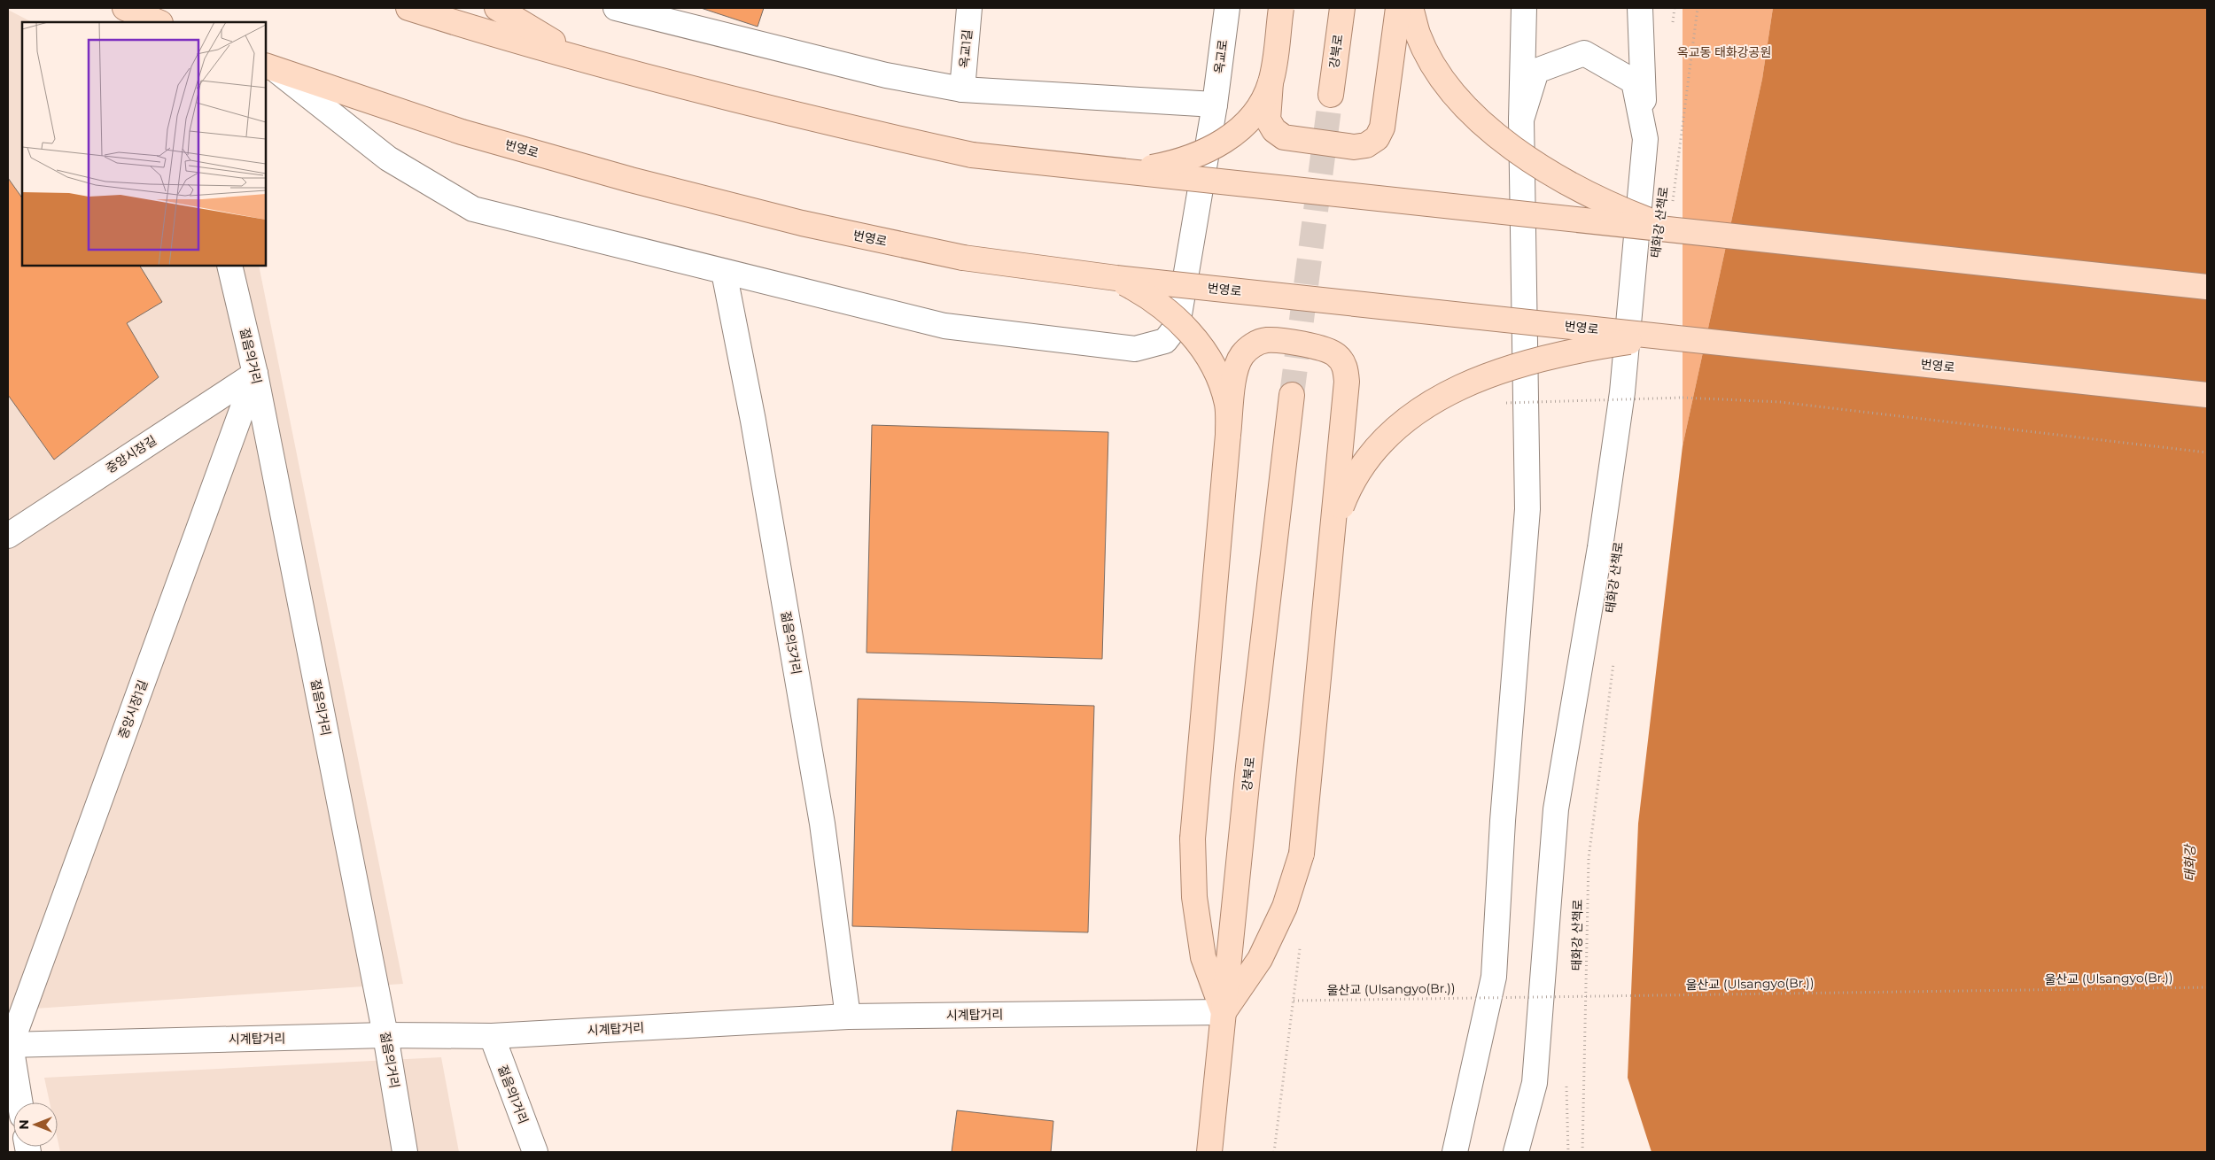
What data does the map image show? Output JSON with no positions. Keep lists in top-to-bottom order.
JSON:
{
  "streets": {
    "main road": ["강북로", "번영로"],
    "street": [
      "옥교1길",
      "옥교로",
      "젊음의거리",
      "중앙시장길",
      "젊음의3거리",
      "중앙시장1길",
      "시계탑거리",
      "젊음의1거리"
    ],
    "path": ["태화강 산책로", "울산교 (Ulsangyo(Br.))"]
  },
  "crossings": [
    ["강북로", "시계탑거리"],
    ["옥교로", "번영로"],
    ["옥교로", "젊음의3거리"],
    ["젊음의거리", "중앙시장길"],
    ["젊음의거리", "중앙시장1길"],
    ["젊음의거리", "시계탑거리"],
    ["중앙시장길", "중앙시장1길"],
    ["젊음의3거리", "시계탑거리"],
    ["중앙시장1길", "시계탑거리"],
    ["시계탑거리", "젊음의1거리"]
  ],
  "water": ["태화강"],
  "parks": ["옥교동 태화강공원"],
  "north": "left"
}
